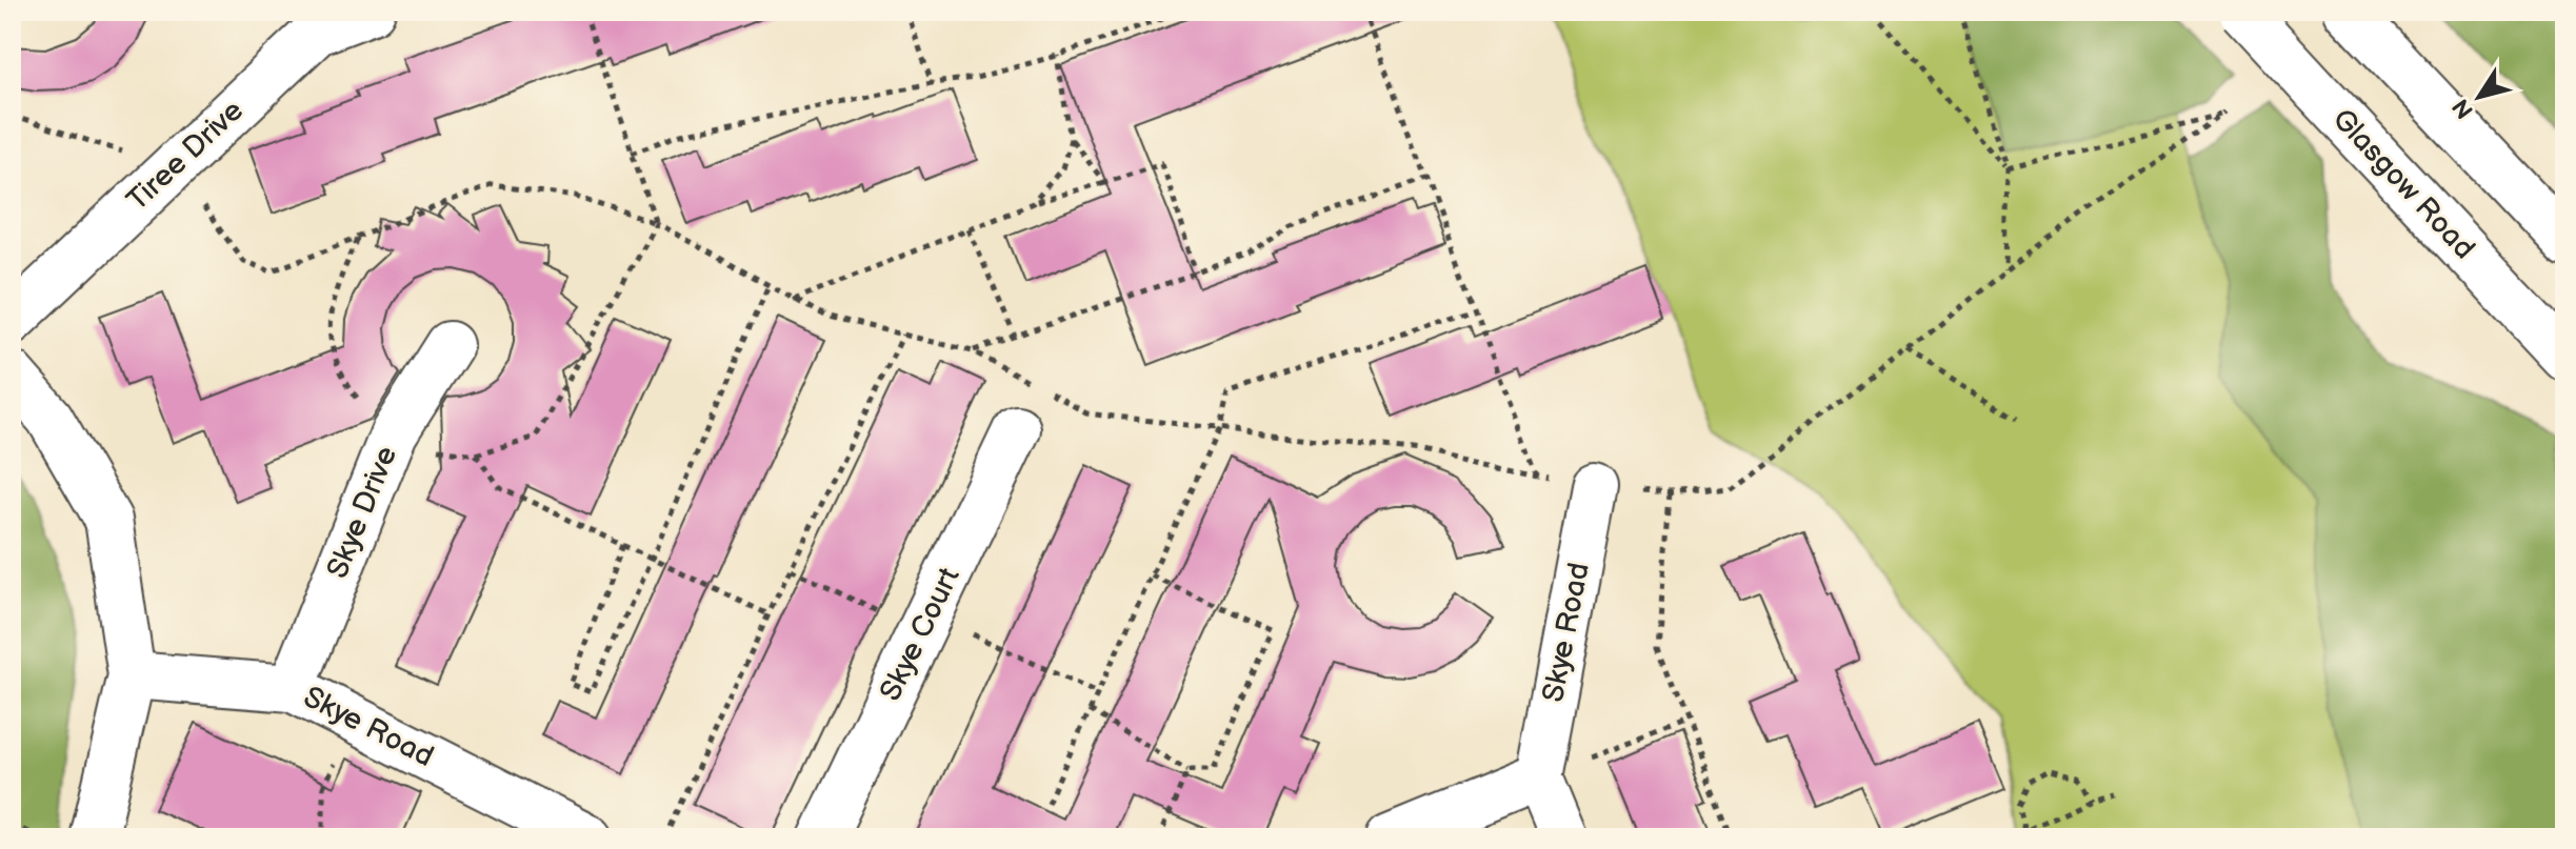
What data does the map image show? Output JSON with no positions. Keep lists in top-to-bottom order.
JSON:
{
  "streets": {
    "street": [
      "Tiree Drive",
      "Glasgow Road",
      "Skye Drive",
      "Skye Road",
      "Skye Court"
    ]
  },
  "crossings": [
    ["Skye Drive", "Skye Road"]
  ],
  "north": "bottom left"
}
